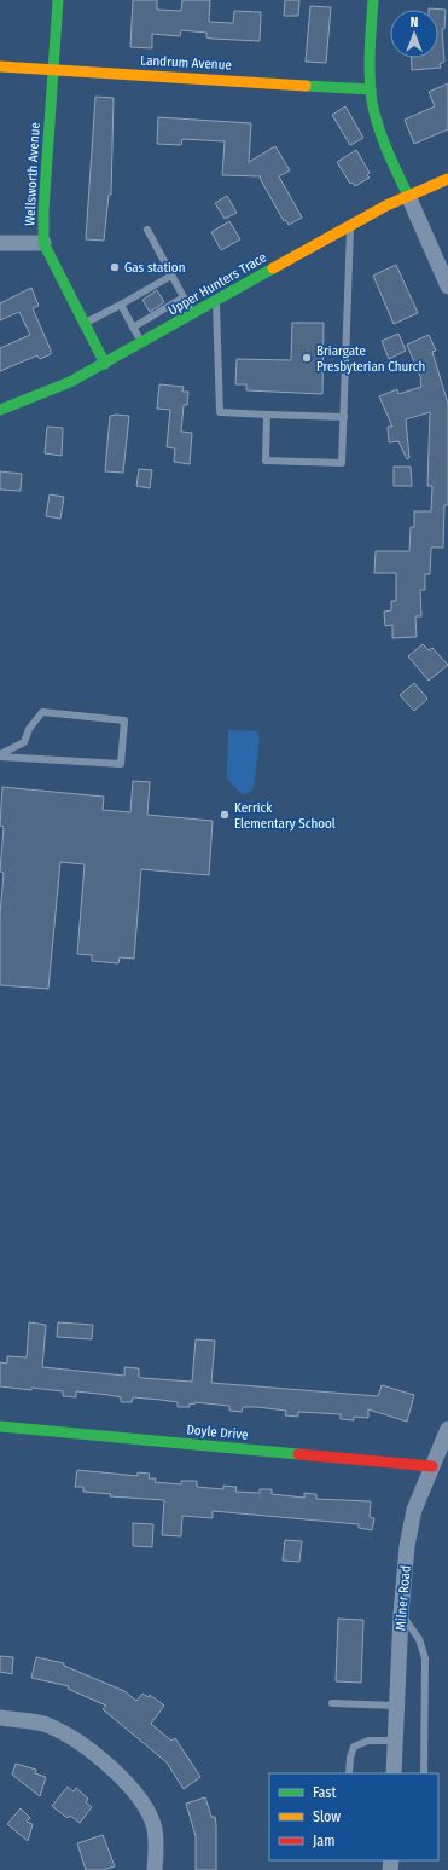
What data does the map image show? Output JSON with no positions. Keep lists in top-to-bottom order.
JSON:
{
  "streets": {
    "street": [
      "Landrum Avenue",
      "Wellsworth Avenue",
      "Upper Hunters Trace",
      "Doyle Drive",
      "Milner Road"
    ]
  },
  "crossings": [
    ["Landrum Avenue", "Wellsworth Avenue"],
    ["Wellsworth Avenue", "Upper Hunters Trace"],
    ["Doyle Drive", "Milner Road"]
  ],
  "places": ["Gas station", "Briargate Presbyterian Church", "Kerrick Elementary School"],
  "legend": ["Fast", "Slow", "Jam"],
  "north": "top"
}
